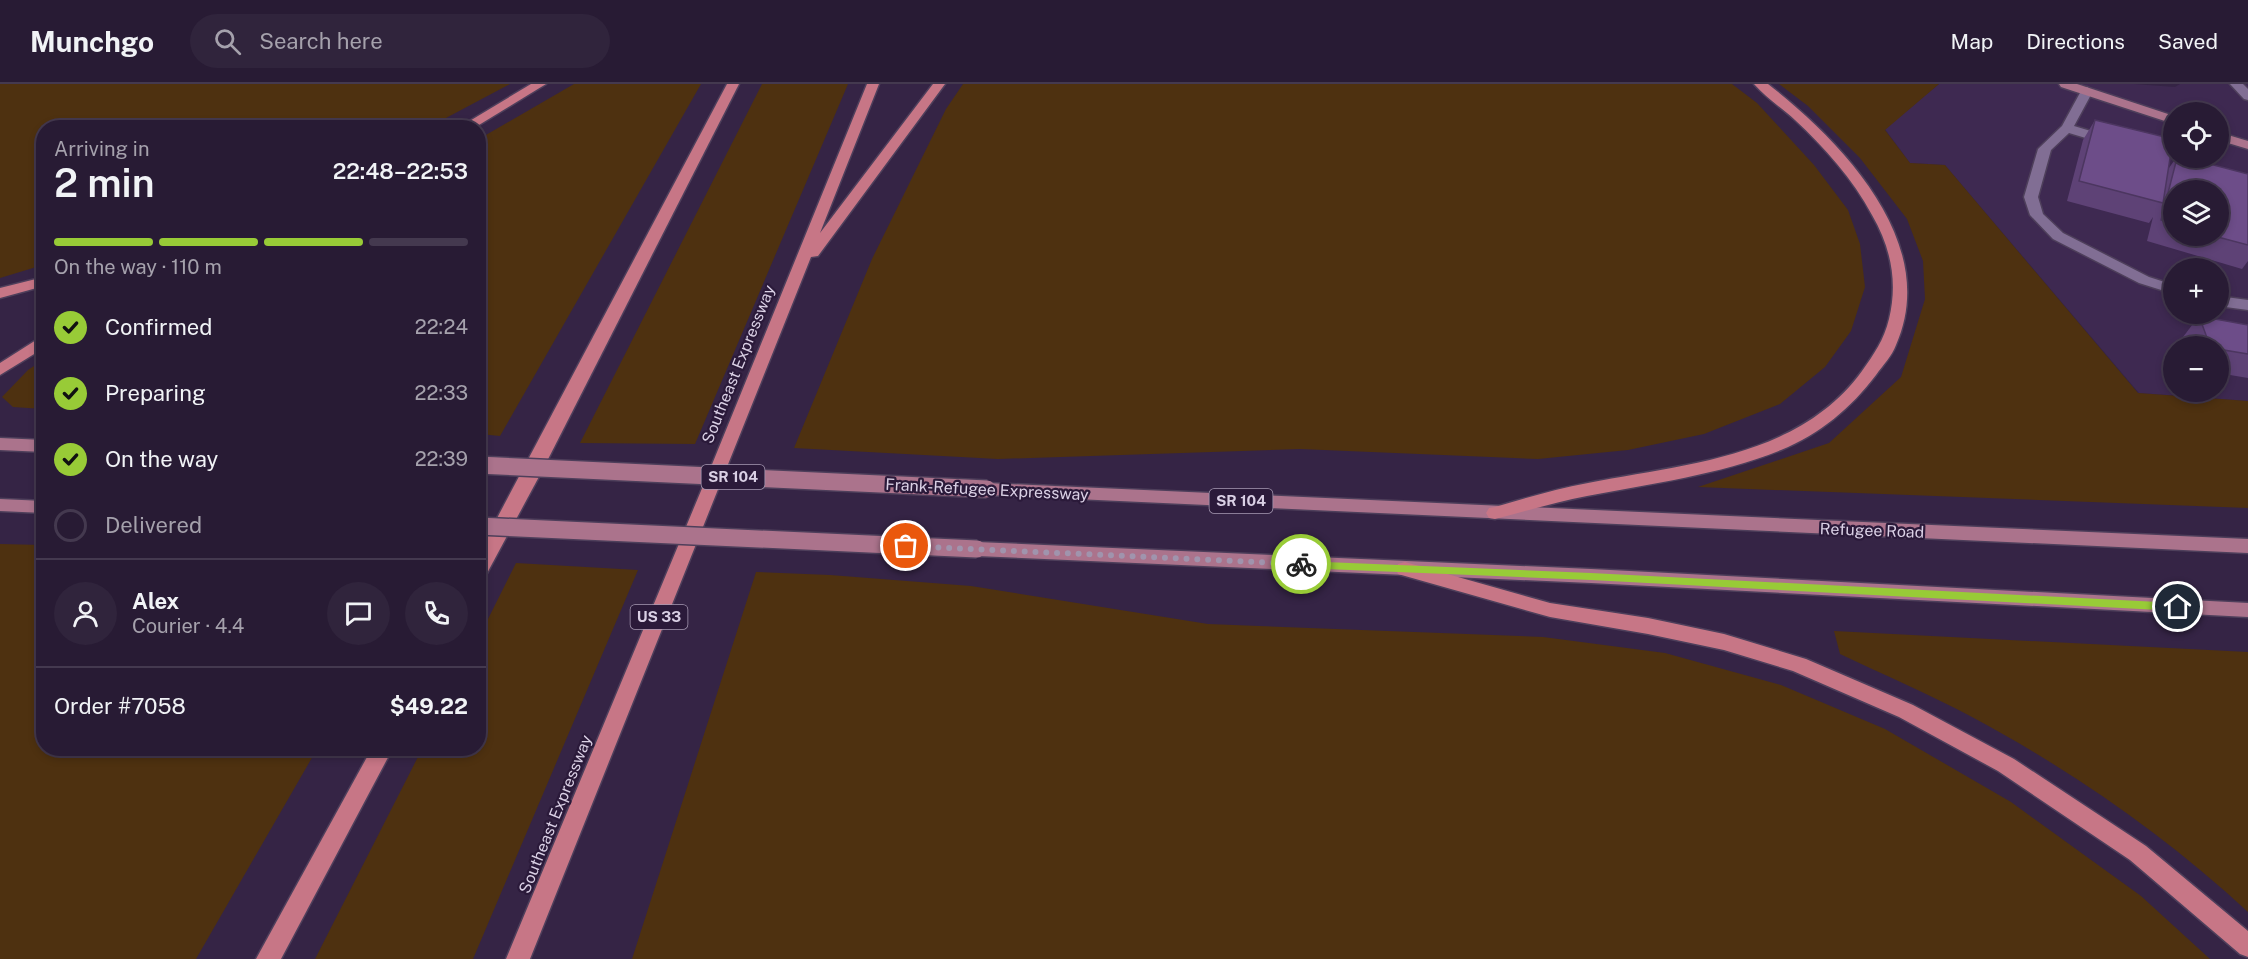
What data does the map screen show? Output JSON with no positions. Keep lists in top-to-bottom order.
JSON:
{
  "streets": {
    "highway": ["Southeast Expressway", "US 33"],
    "main road": ["SR 104", "Frank-Refugee Expressway", "Refugee Road"]
  },
  "crossings": [
    ["Frank-Refugee Expressway", "Refugee Road"]
  ],
  "page": {
    "header": "Munchgo",
    "search": "Search here",
    "nav": ["Map", "Directions", "Saved"],
    "map_buttons": ["+", "−"],
    "heading": ["2 min", "Arriving in", "22:48–22:53"],
    "panel": [
      "Alex",
      "Courier · 4.4",
      "Order #7058",
      "$49.22"
    ],
    "bar": "On the way · 110 m",
    "list": [
      ["Confirmed", "22:24"],
      ["Preparing", "22:33"],
      ["On the way", "22:39"],
      "Delivered"
    ]
  }
}
